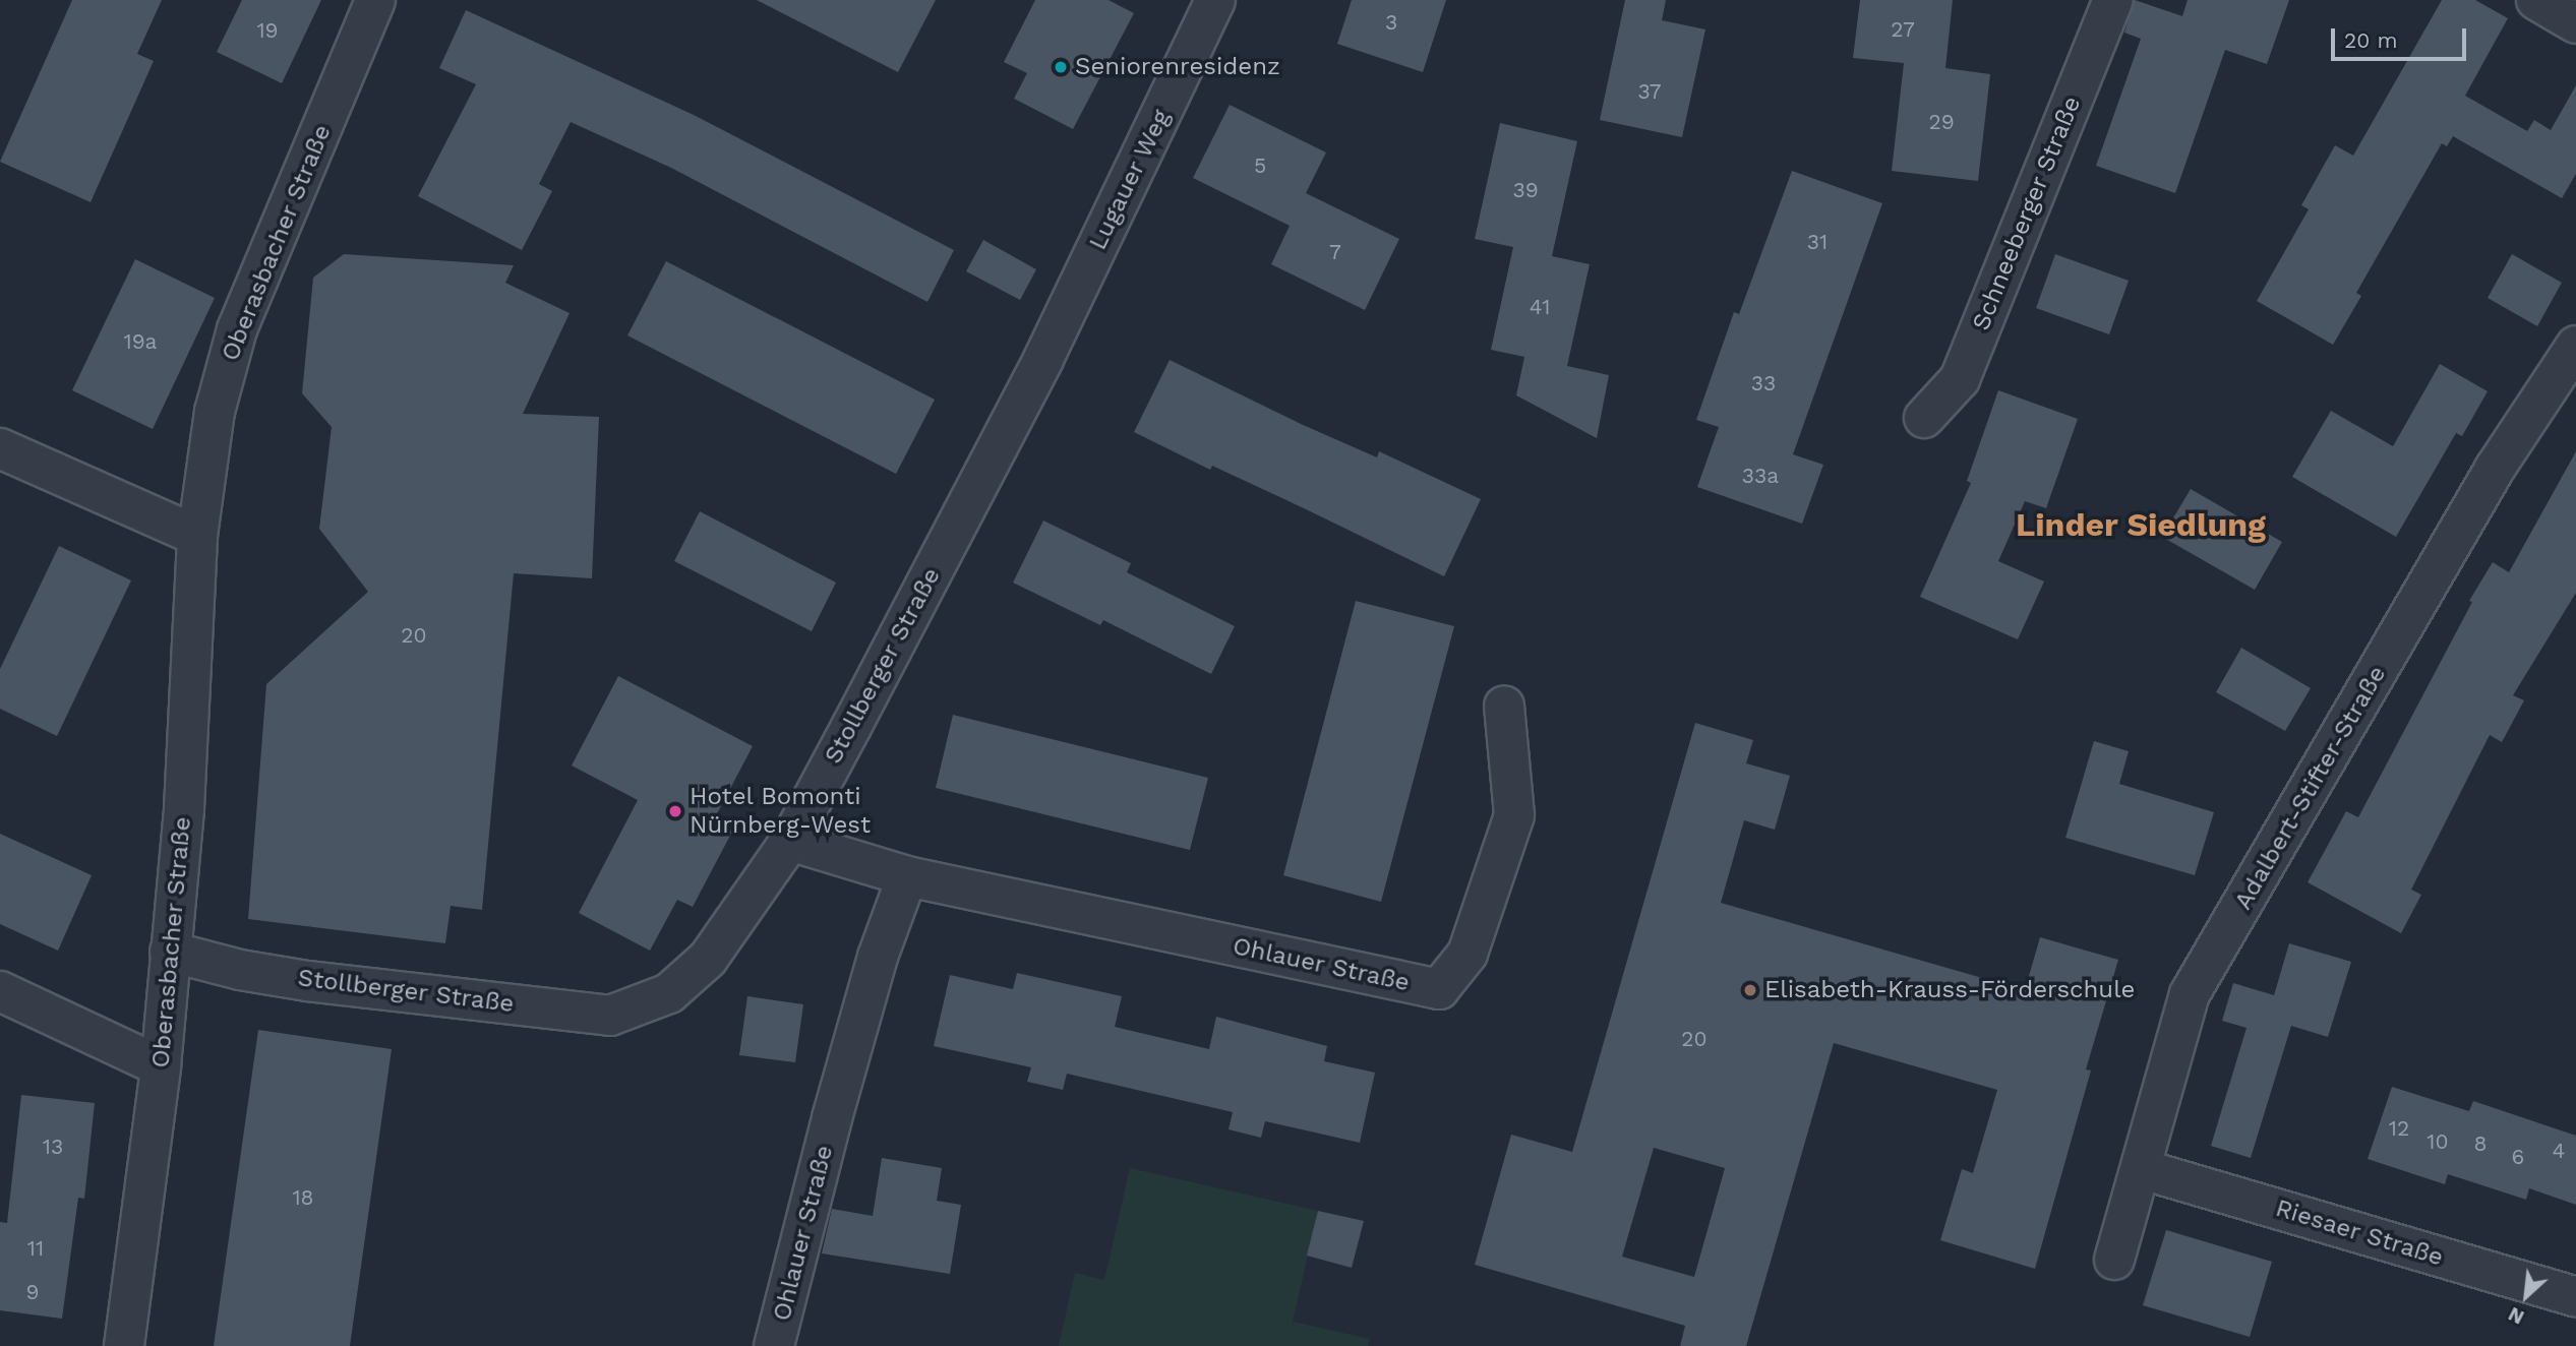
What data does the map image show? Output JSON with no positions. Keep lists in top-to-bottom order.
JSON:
{
  "streets": {
    "street": [
      "Lugauer Weg",
      "Schneeberger Straße",
      "Oberasbacher Straße",
      "Stollberger Straße",
      "Adalbert-Stifter-Straße",
      "Ohlauer Straße",
      "Riesaer Straße"
    ]
  },
  "crossings": [
    ["Lugauer Weg", "Stollberger Straße"],
    ["Oberasbacher Straße", "Stollberger Straße"],
    ["Stollberger Straße", "Ohlauer Straße"],
    ["Adalbert-Stifter-Straße", "Riesaer Straße"]
  ],
  "districts": ["Linder Siedlung"],
  "places": ["Seniorenresidenz", "Hotel Bomonti Nürnberg-West", "Elisabeth-Krauss-Förderschule"],
  "house_numbers": [
    "3",
    "27",
    "19",
    "37",
    "29",
    "5",
    "39",
    "31",
    "7",
    "41",
    "19a",
    "33",
    "33a",
    "20",
    "20",
    "12",
    "10",
    "8",
    "13",
    "4",
    "6",
    "18",
    "11",
    "9"
  ],
  "scale_bar": "20 m",
  "north": "bottom left"
}
